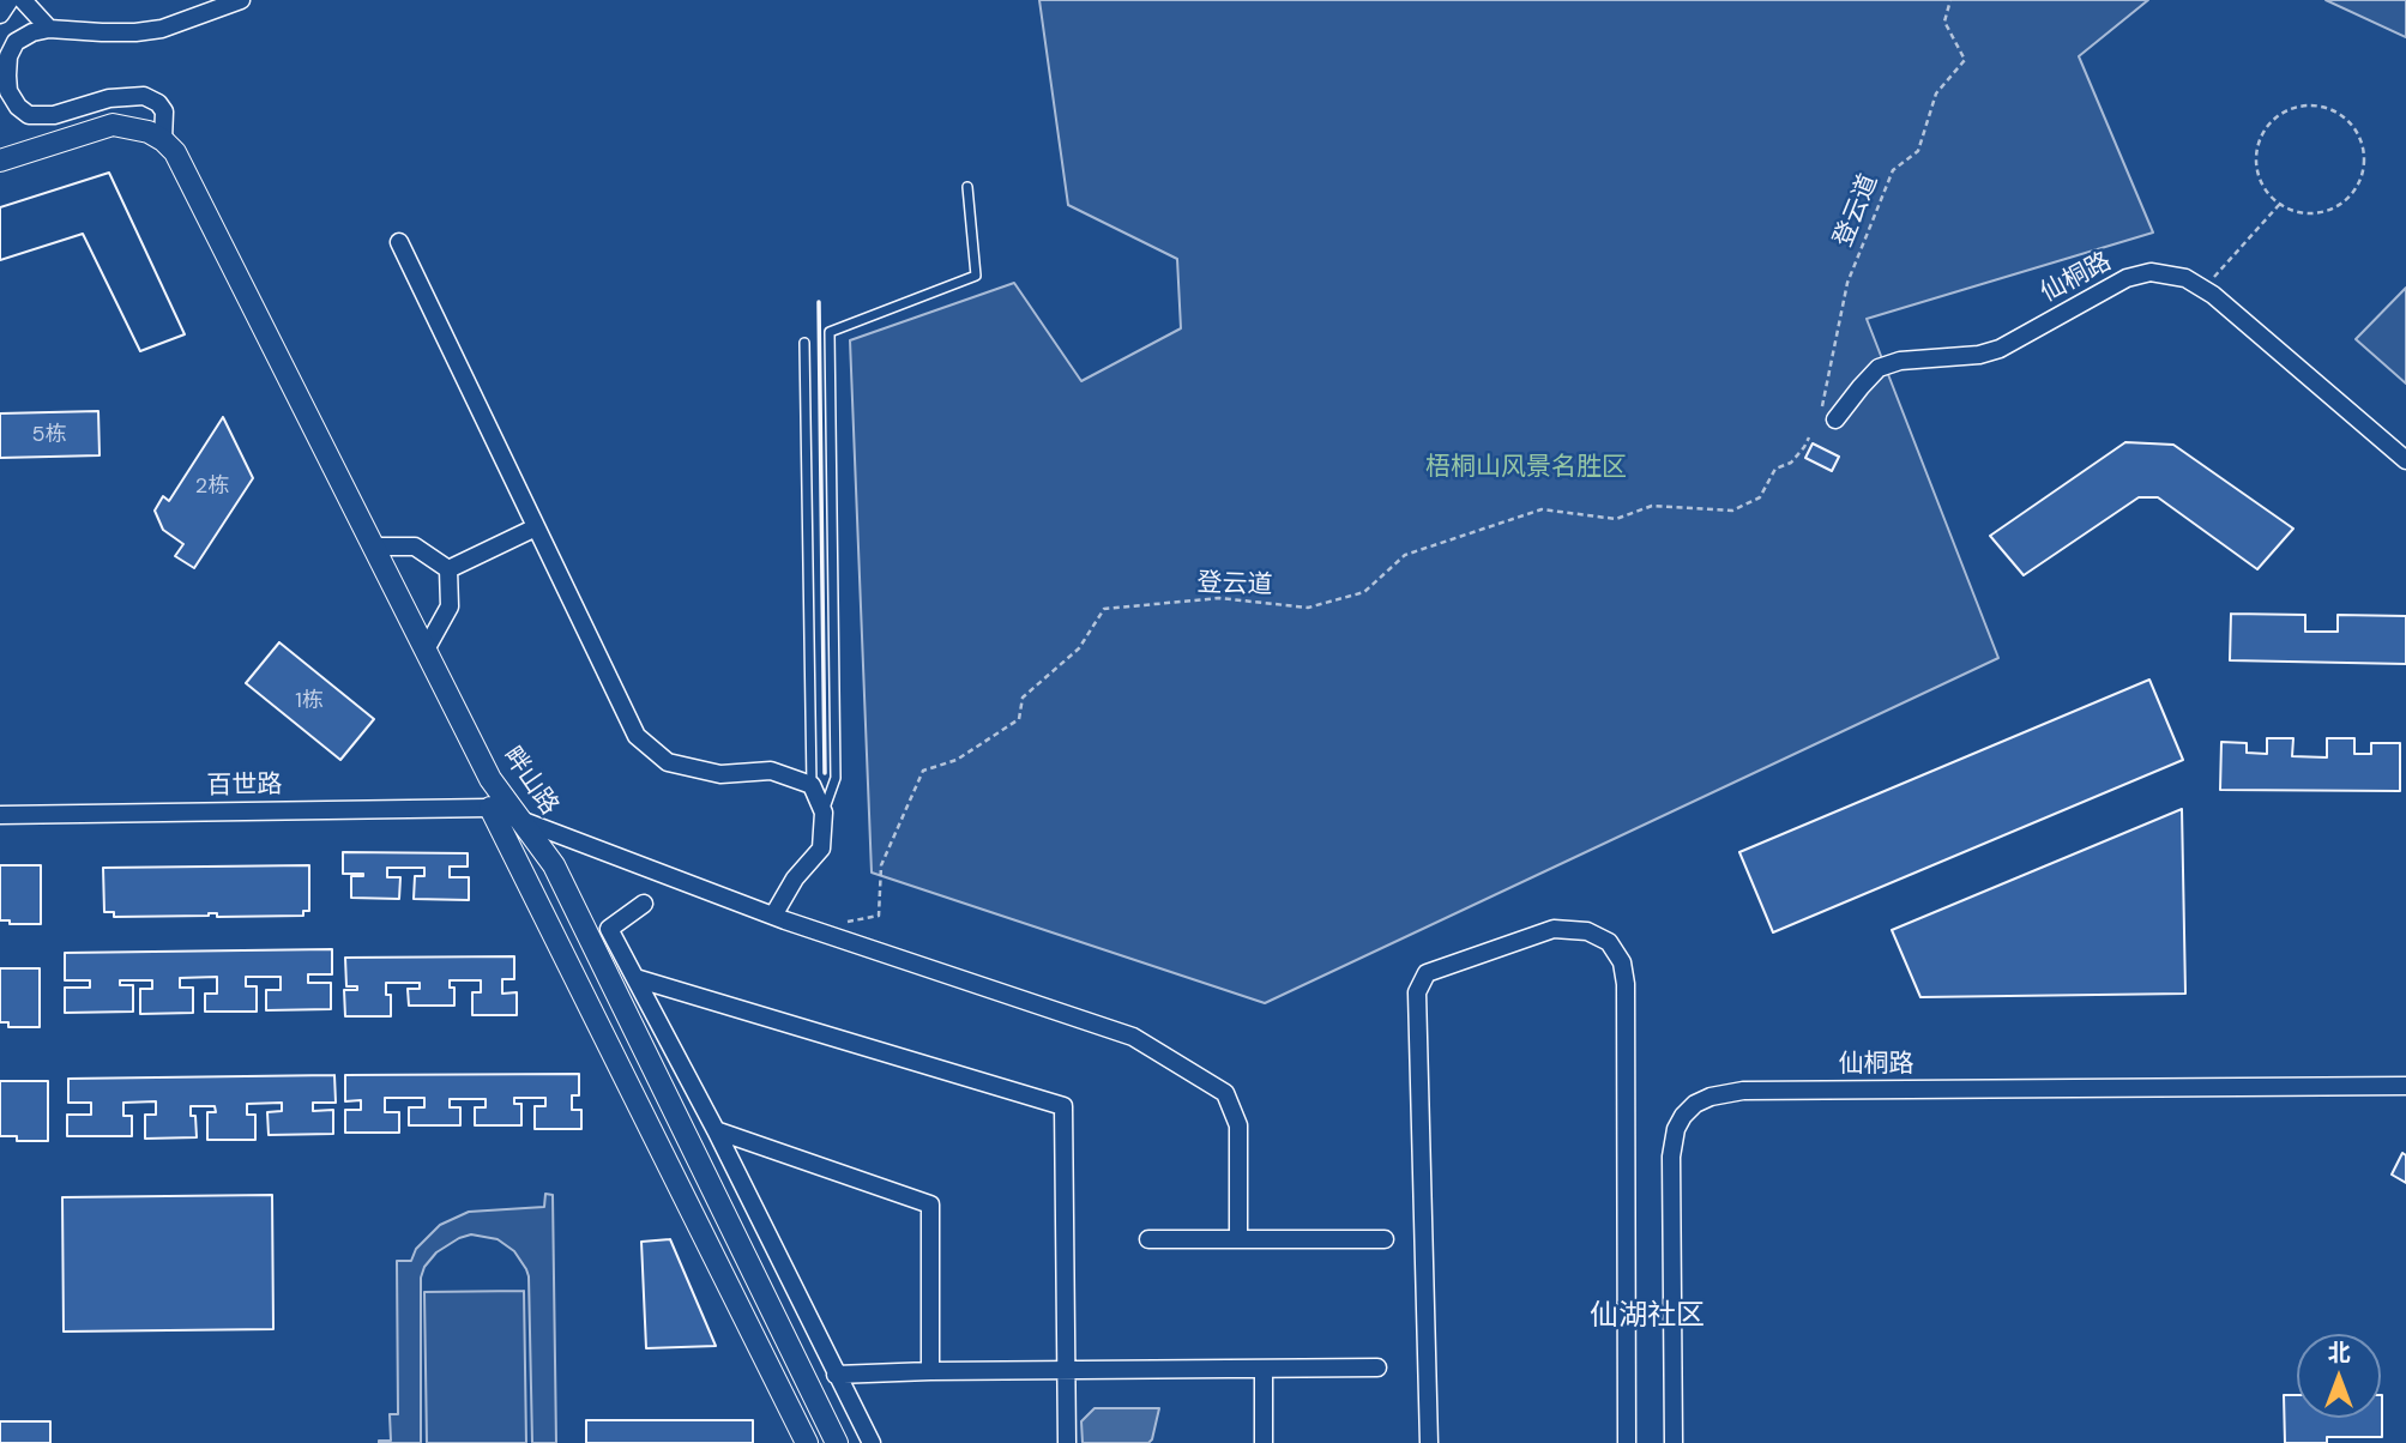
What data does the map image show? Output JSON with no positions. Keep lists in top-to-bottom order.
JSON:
{
  "streets": {
    "street": ["仙桐路", "畔山路", "百世路"],
    "path": ["登云道"]
  },
  "crossings": [
    ["登云道", "仙桐路"],
    ["畔山路", "百世路"]
  ],
  "districts": ["仙湖社区"],
  "parks": ["梧桐山风景名胜区"],
  "house_numbers": ["5栋", "2栋", "1栋"],
  "north": "top"
}
